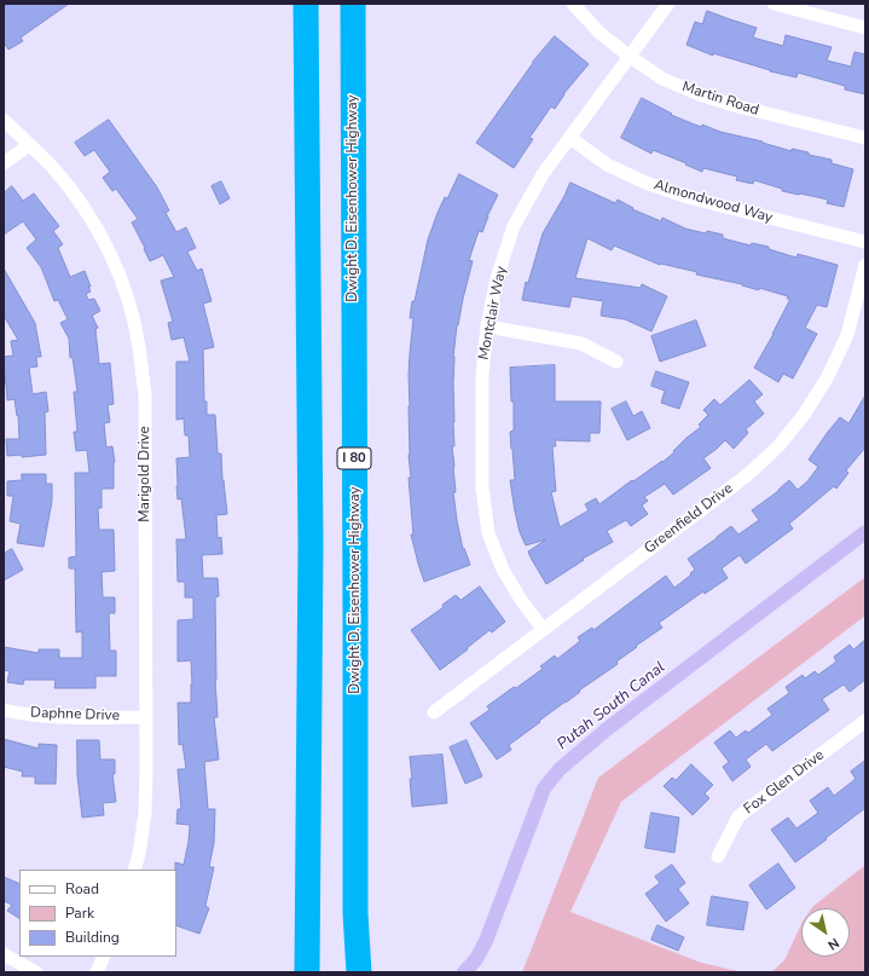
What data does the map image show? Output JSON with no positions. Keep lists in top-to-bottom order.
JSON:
{
  "streets": {
    "highway": ["Dwight D. Eisenhower Highway", "I 80"],
    "street": [
      "Martin Road",
      "Almondwood Way",
      "Montclair Way",
      "Marigold Drive",
      "Greenfield Drive",
      "Daphne Drive",
      "Fox Glen Drive"
    ]
  },
  "crossings": [
    ["Martin Road", "Montclair Way"],
    ["Almondwood Way", "Montclair Way"],
    ["Montclair Way", "Greenfield Drive"],
    ["Marigold Drive", "Daphne Drive"]
  ],
  "water": ["Putah South Canal"],
  "legend": ["Road", "Park", "Building"],
  "north": "bottom right"
}
